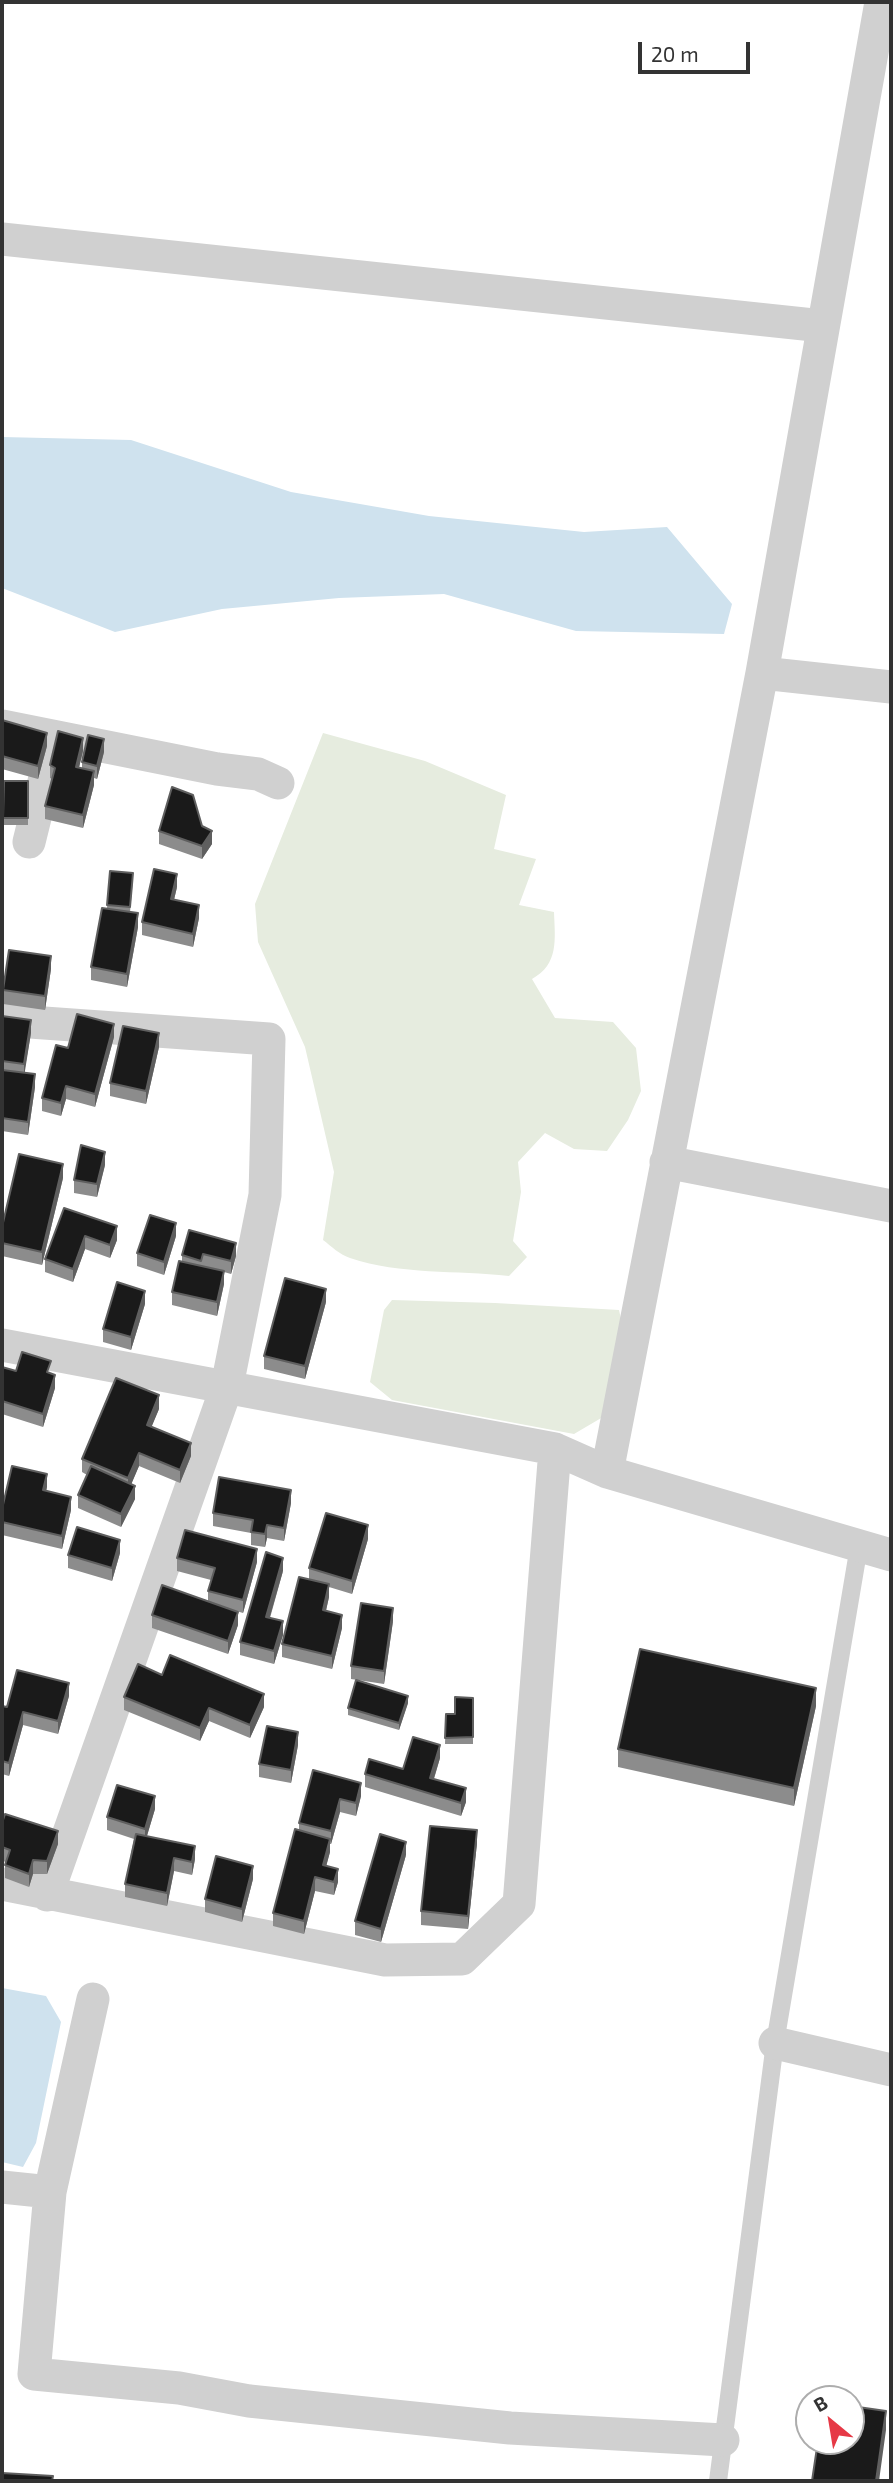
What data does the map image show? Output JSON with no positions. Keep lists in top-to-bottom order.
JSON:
{
  "scale_bar": "20 m",
  "north": "top left"
}
